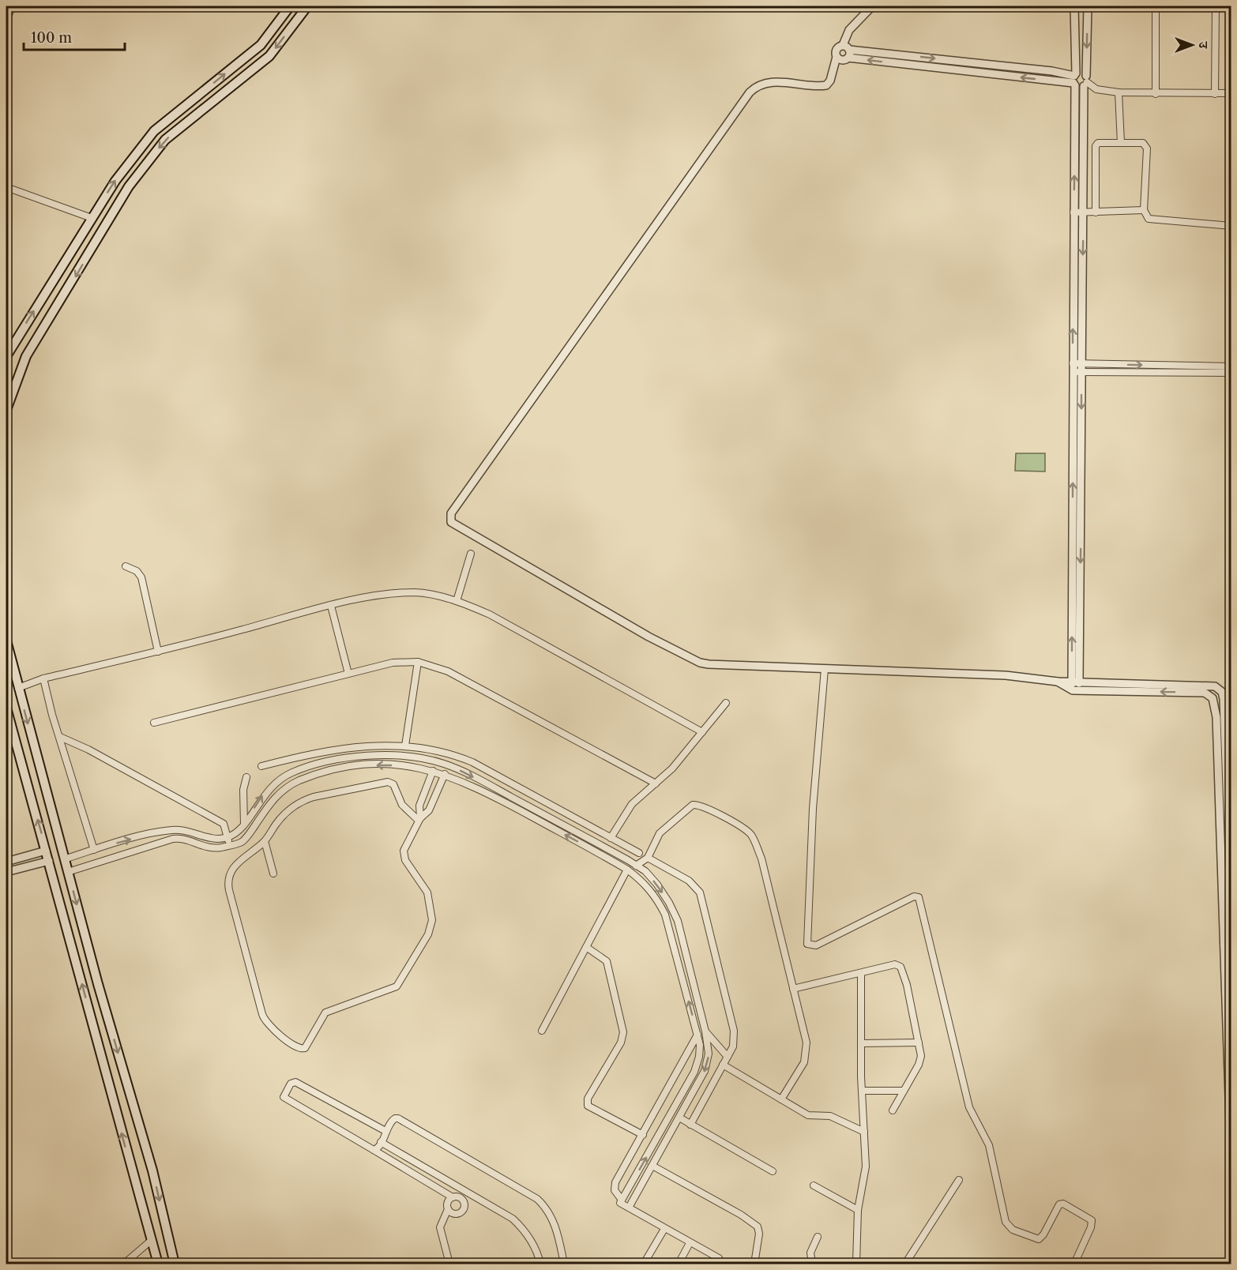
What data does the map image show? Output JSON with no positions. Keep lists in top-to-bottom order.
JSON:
{
  "scale_bar": "100 m",
  "north": "right"
}
